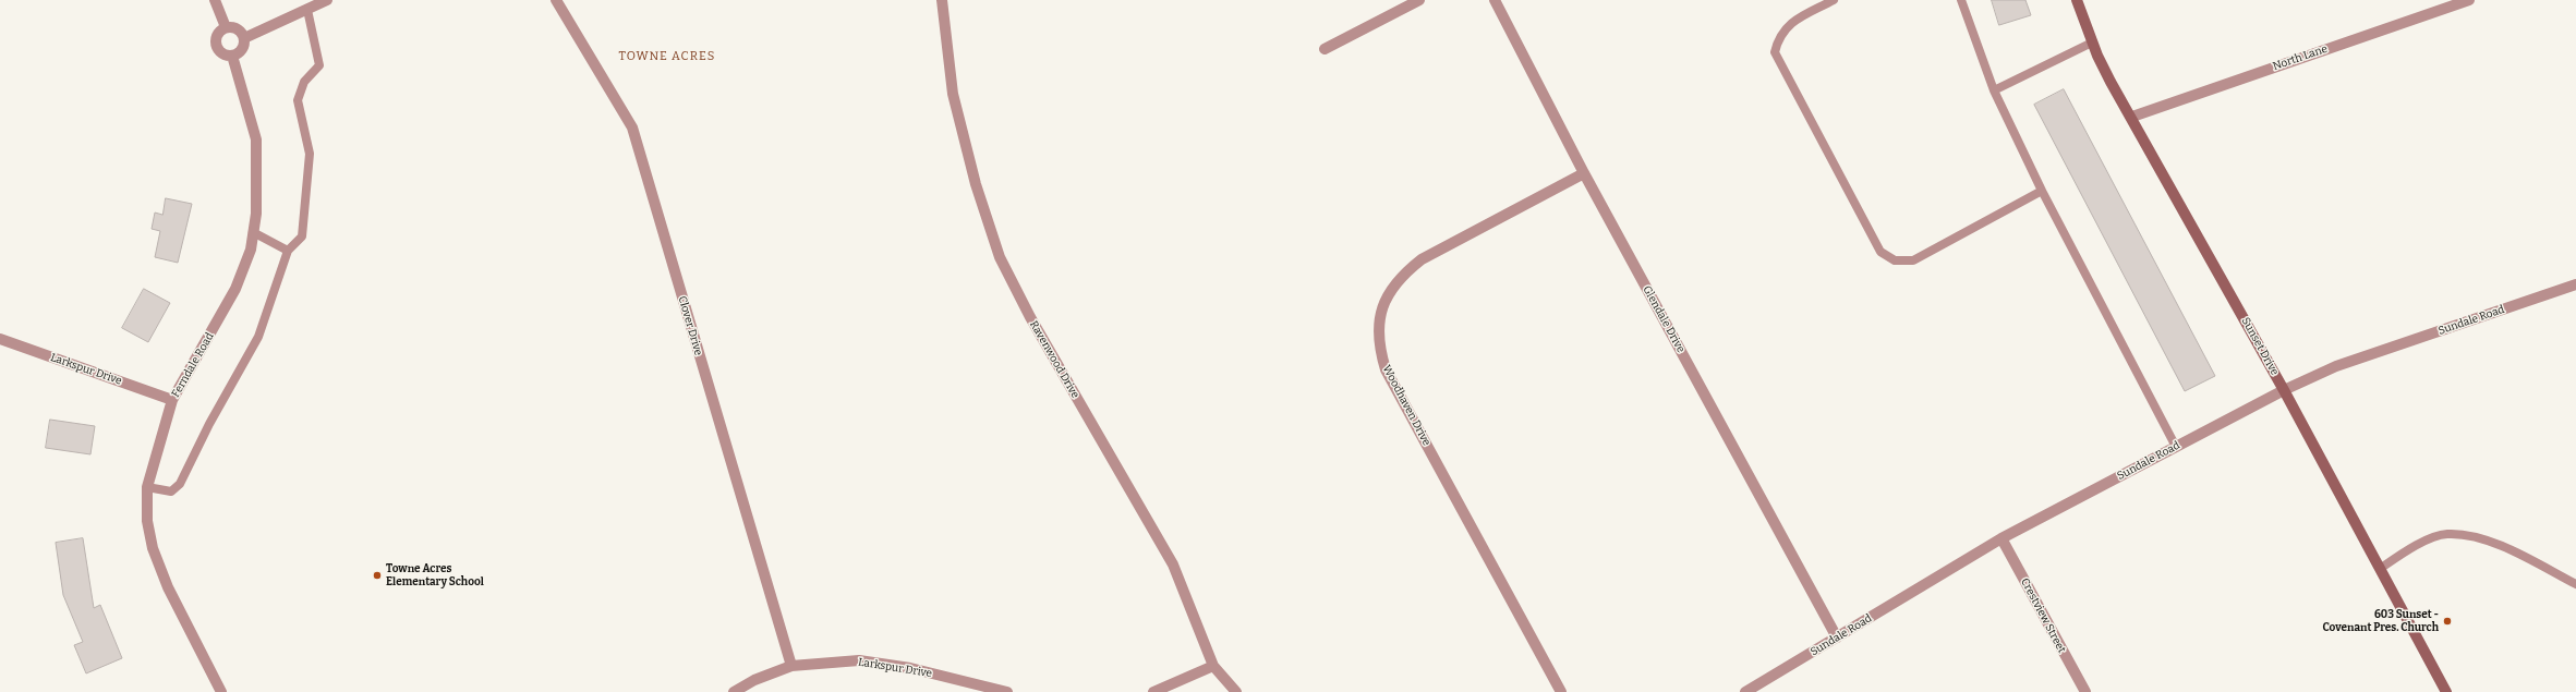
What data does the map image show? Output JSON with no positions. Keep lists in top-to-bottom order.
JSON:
{
  "streets": {
    "main road": ["Sunset Drive"],
    "street": [
      "North Lane",
      "Glendale Drive",
      "Sundale Road",
      "Clover Drive",
      "Ravenwood Drive",
      "Ferndale Road",
      "Larkspur Drive",
      "Woodhaven Drive",
      "Crestview Street"
    ]
  },
  "crossings": [
    ["North Lane", "Sunset Drive"],
    ["Glendale Drive", "Sundale Road"],
    ["Glendale Drive", "Woodhaven Drive"],
    ["Sundale Road", "Sunset Drive"],
    ["Sundale Road", "Crestview Street"],
    ["Clover Drive", "Larkspur Drive"],
    ["Ferndale Road", "Larkspur Drive"]
  ],
  "districts": ["TOWNE ACRES"],
  "places": ["Towne Acres Elementary School", "603 Sunset - Covenant Pres. Church"]
}
